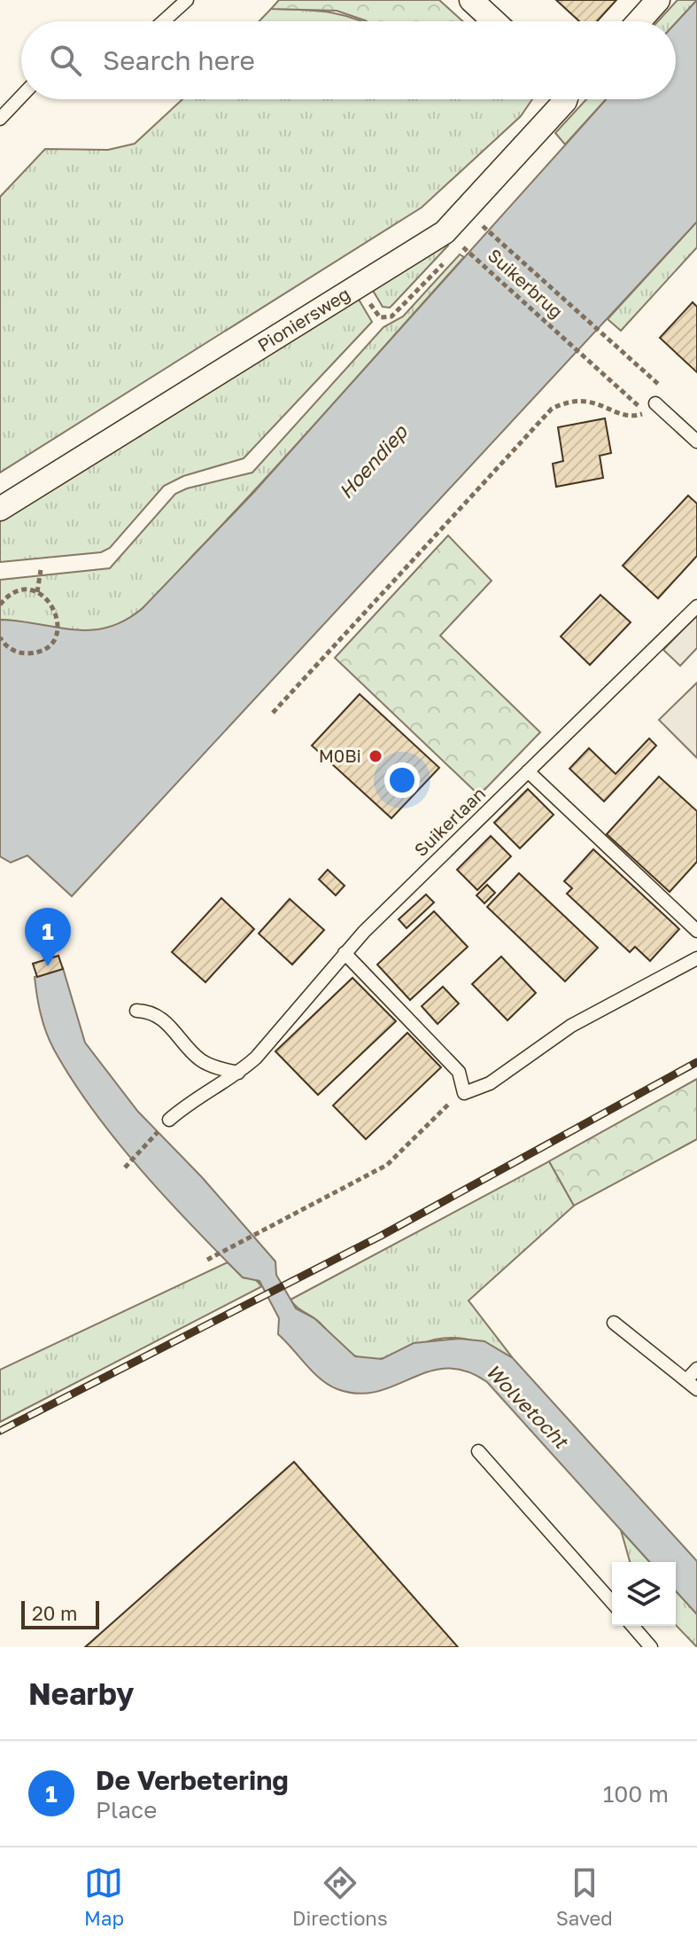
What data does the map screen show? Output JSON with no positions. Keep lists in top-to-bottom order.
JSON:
{
  "streets": {
    "street": ["Pioniersweg"],
    "lane": ["Suikerlaan"],
    "path": ["Suikerbrug"]
  },
  "crossings": [
    ["Suikerbrug", "Pioniersweg"]
  ],
  "water": ["Hoendiep", "Wolvetocht"],
  "places": ["M0Bi"],
  "scale_bar": "20 m",
  "page": {
    "search": "Search here",
    "pins": "1",
    "scale": "20 m",
    "heading": "Nearby",
    "list": [
      {
        "mark": "1",
        "name": "De Verbetering",
        "note": "Place",
        "value": "100 m"
      }
    ],
    "nav": ["Map", "Directions", "Saved"]
  }
}
